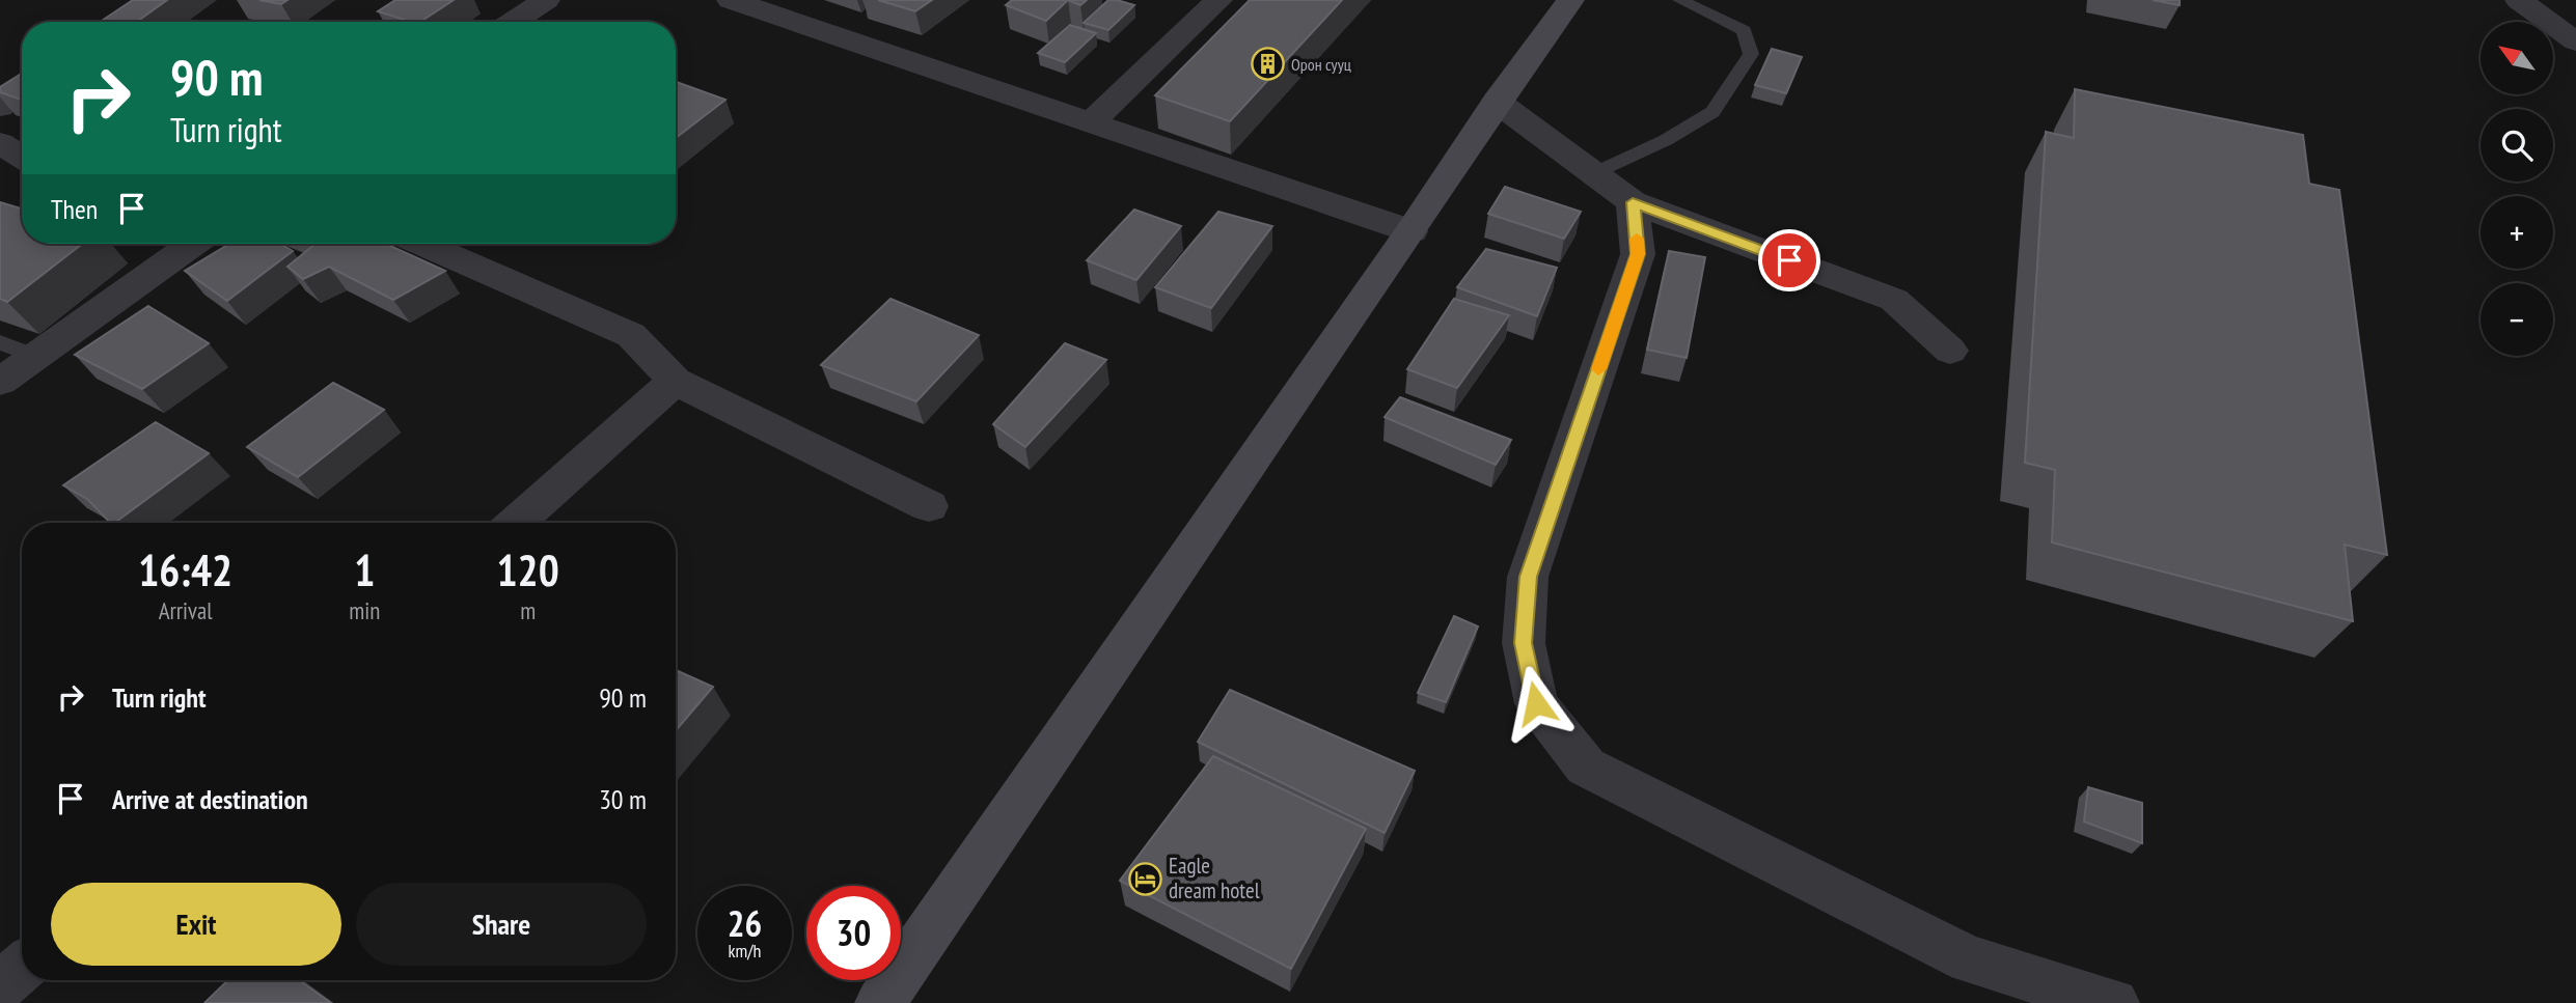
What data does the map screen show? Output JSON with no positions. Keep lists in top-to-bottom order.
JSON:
{
  "places": {
    "building": ["Орон сууц"],
    "hotel": ["Eagle dream hotel"]
  },
  "north": "top left",
  "page": {
    "map_buttons": ["+", "−"],
    "turn": ["90 m", "Turn right"],
    "then": "Then",
    "eta": [
      "16:42",
      "Arrival",
      "1",
      "min",
      "120",
      "m"
    ],
    "list": [
      {
        "name": "Turn right",
        "value": "90 m"
      },
      {
        "name": "Arrive at destination",
        "value": "30 m"
      }
    ],
    "buttons": ["Exit", "Share"],
    "speed": "26 km/h",
    "limit": "30"
  }
}
